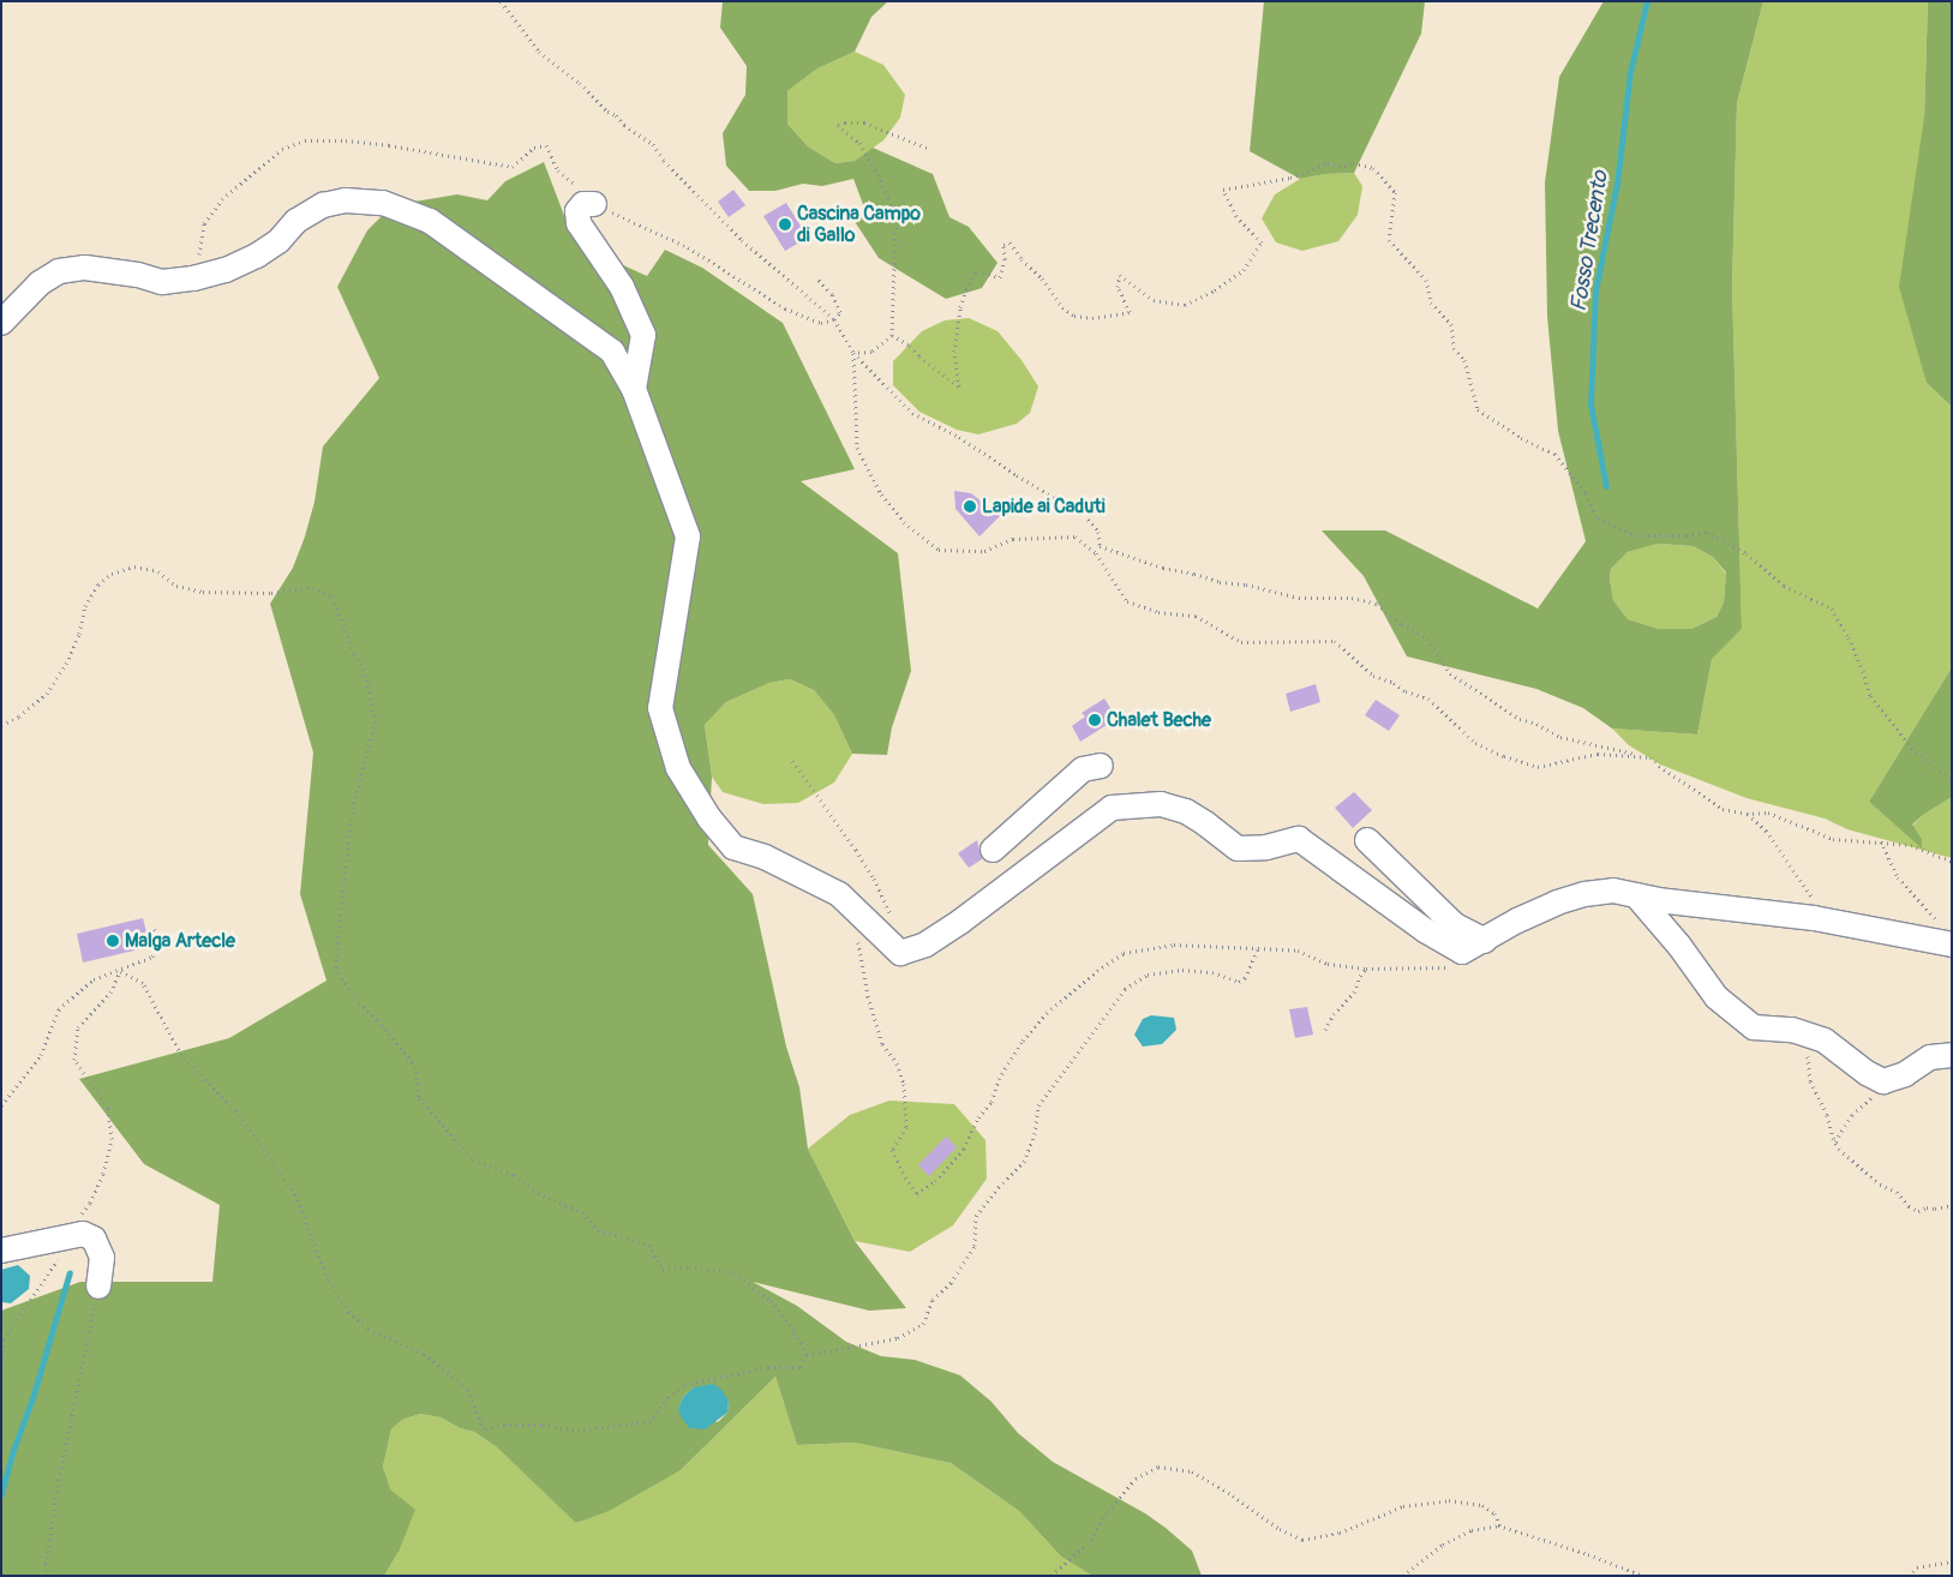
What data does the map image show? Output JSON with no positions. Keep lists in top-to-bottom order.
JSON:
{
  "water": ["Fosso Trecento"],
  "places": [
    "Cascina Campo di Gallo",
    "Lapide ai Caduti",
    "Chalet Beche",
    "Malga Artecle"
  ]
}
